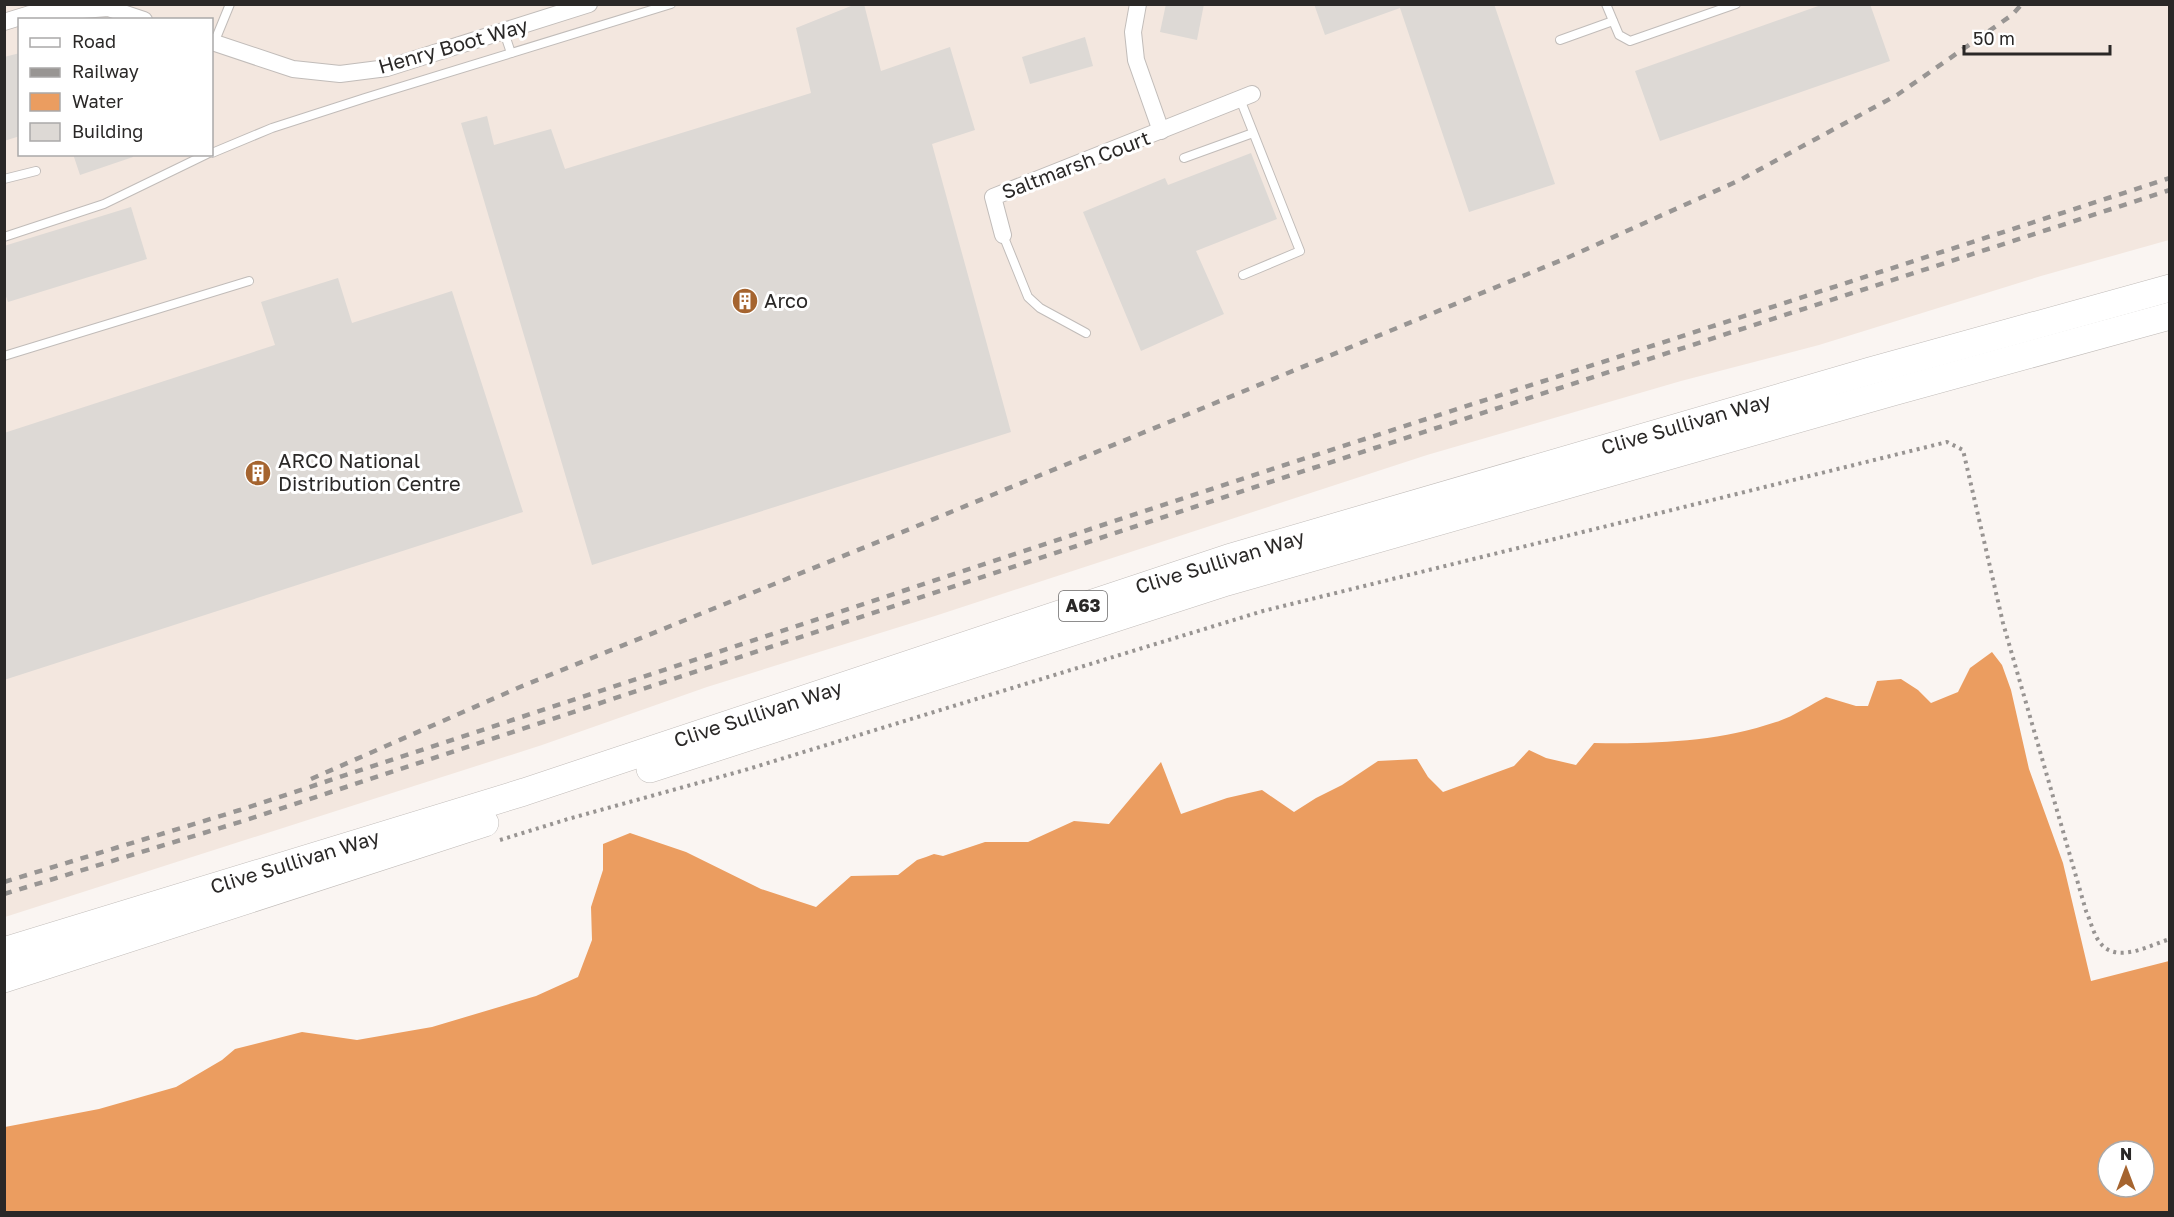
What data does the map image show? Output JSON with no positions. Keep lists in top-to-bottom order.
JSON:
{
  "streets": {
    "highway": ["Clive Sullivan Way", "A63"],
    "street": ["Henry Boot Way", "Saltmarsh Court"]
  },
  "places": {
    "building": ["Arco", "ARCO National Distribution Centre"]
  },
  "legend": [
    "Road",
    "Railway",
    "Water",
    "Building"
  ],
  "scale_bar": "50 m",
  "north": "top"
}
